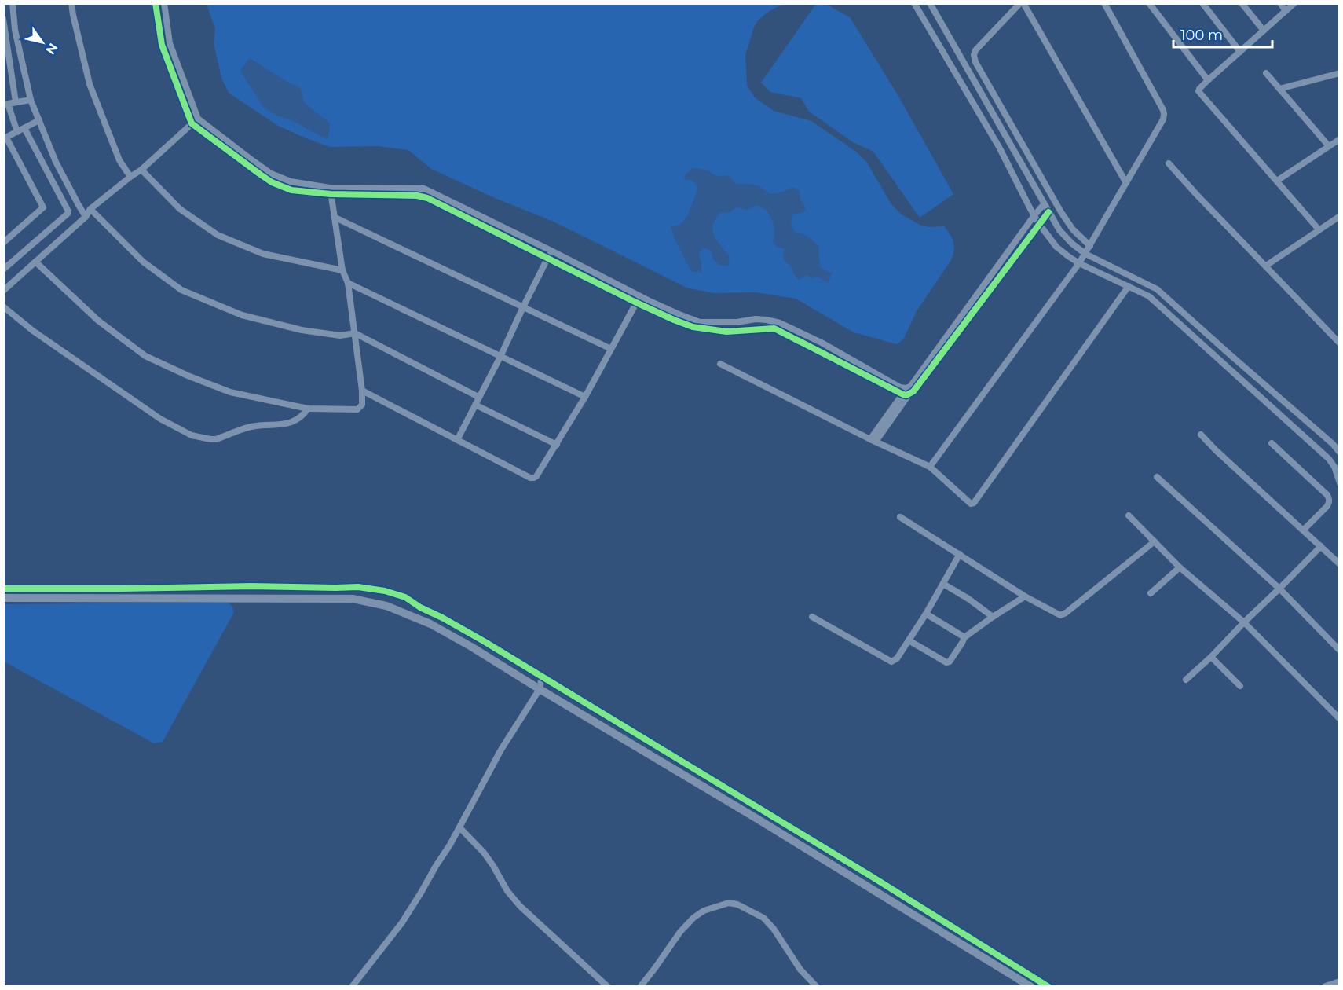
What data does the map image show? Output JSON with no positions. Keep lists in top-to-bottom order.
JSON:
{
  "scale_bar": "100 m",
  "north": "bottom right"
}
